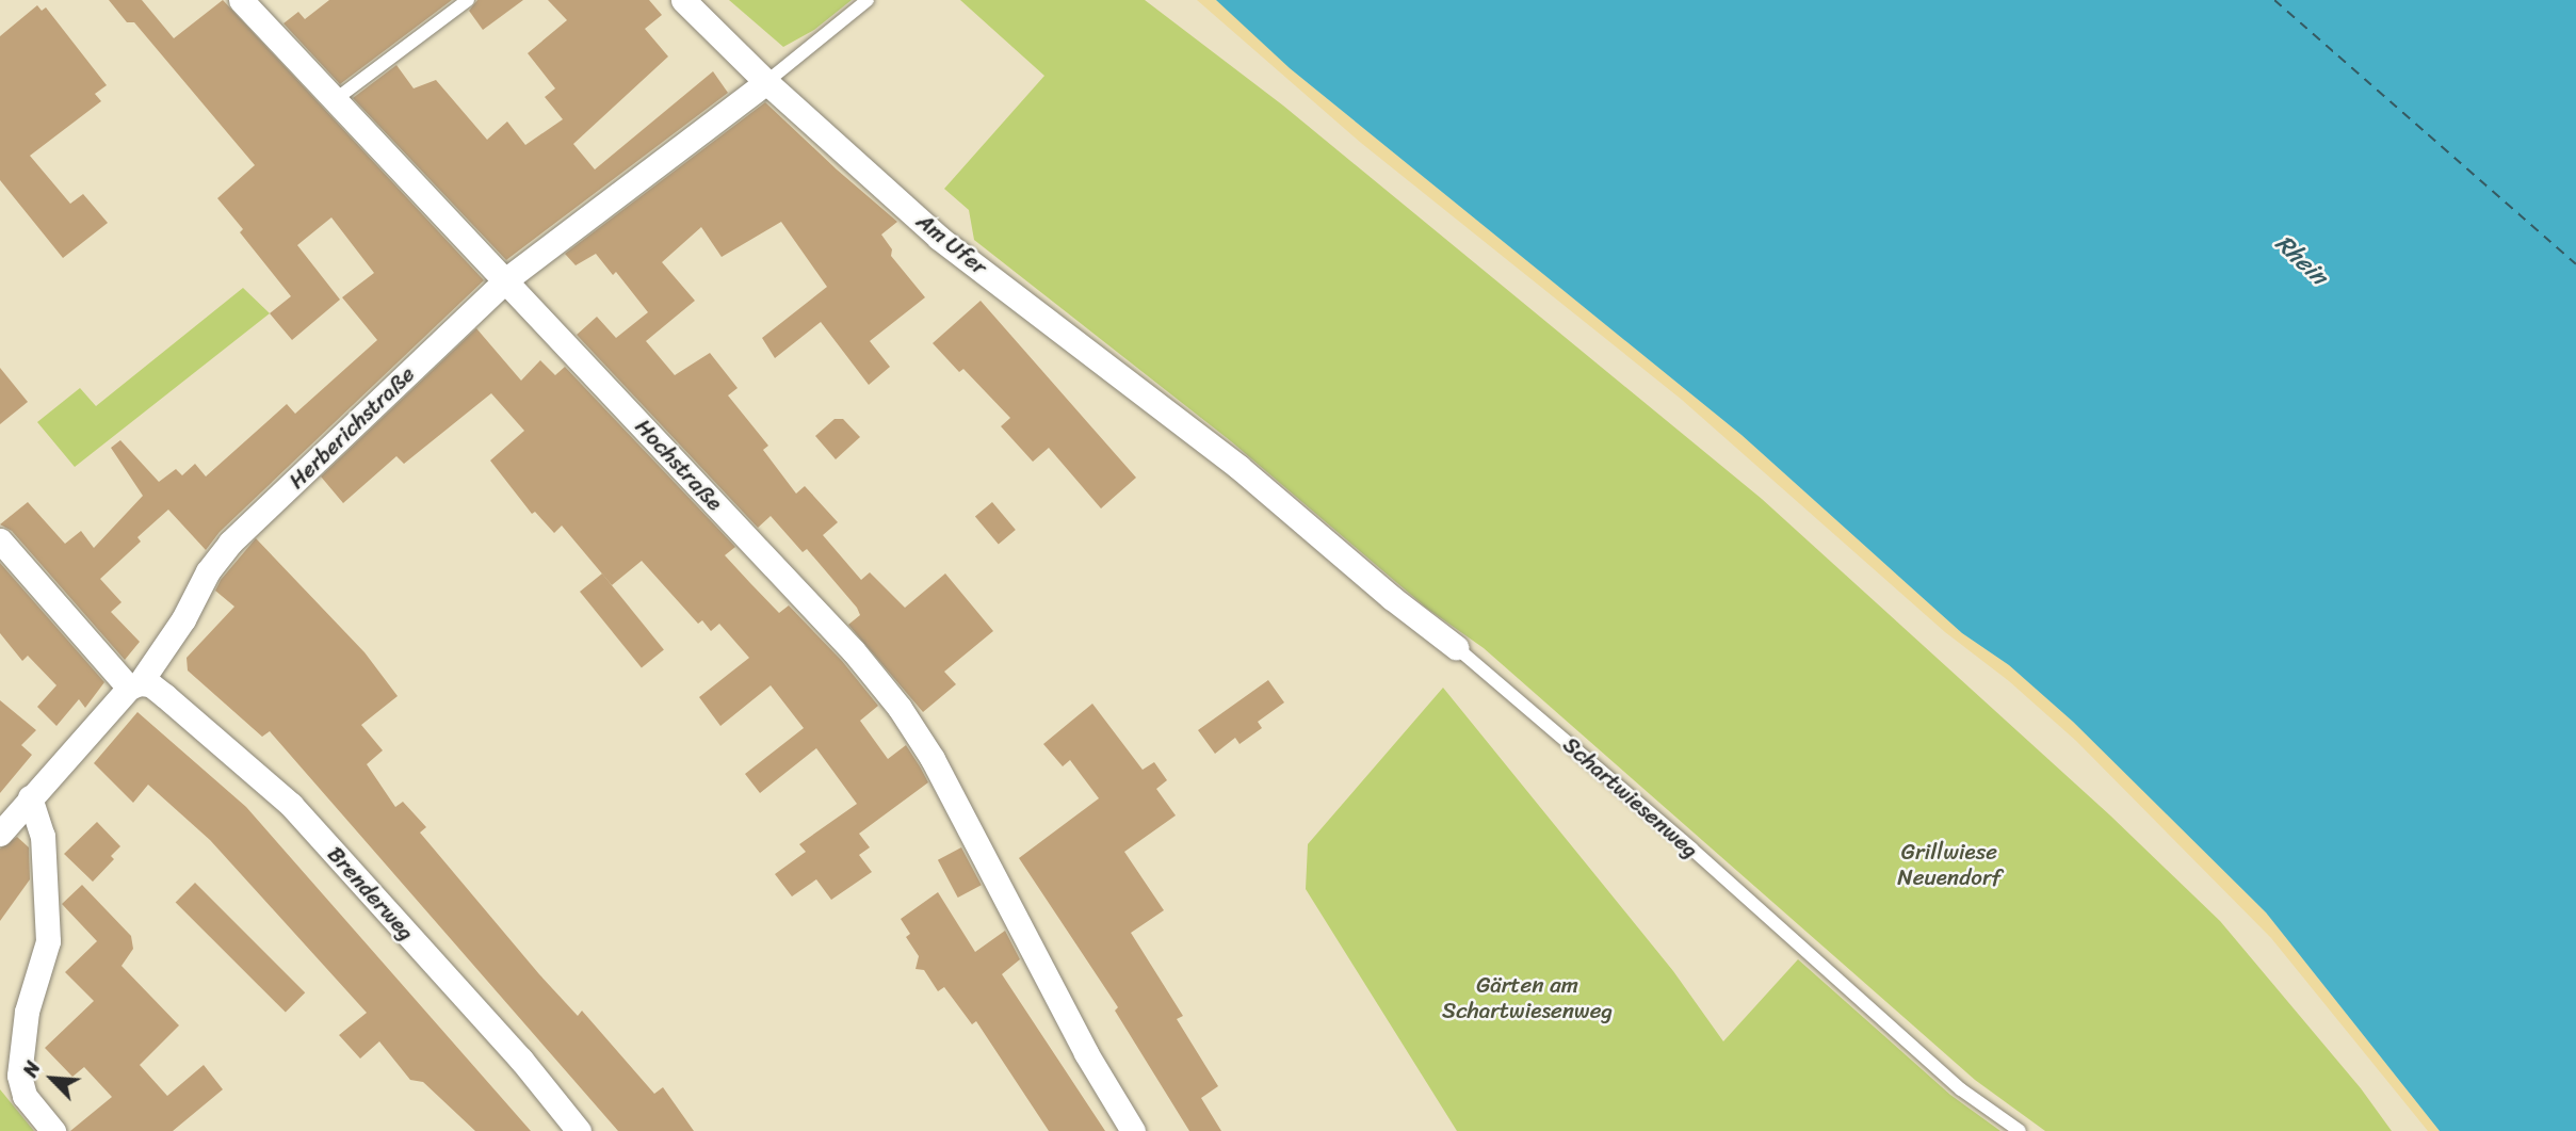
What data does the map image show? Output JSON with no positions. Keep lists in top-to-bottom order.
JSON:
{
  "streets": {
    "street": [
      "Am Ufer",
      "Herberichstraße",
      "Hochstraße",
      "Schartwiesenweg",
      "Brenderweg"
    ]
  },
  "crossings": [
    ["Am Ufer", "Herberichstraße"],
    ["Am Ufer", "Schartwiesenweg"],
    ["Herberichstraße", "Hochstraße"],
    ["Herberichstraße", "Brenderweg"]
  ],
  "water": ["Rhein"],
  "parks": ["Grillwiese Neuendorf", "Gärten am Schartwiesenweg"],
  "north": "top left"
}
